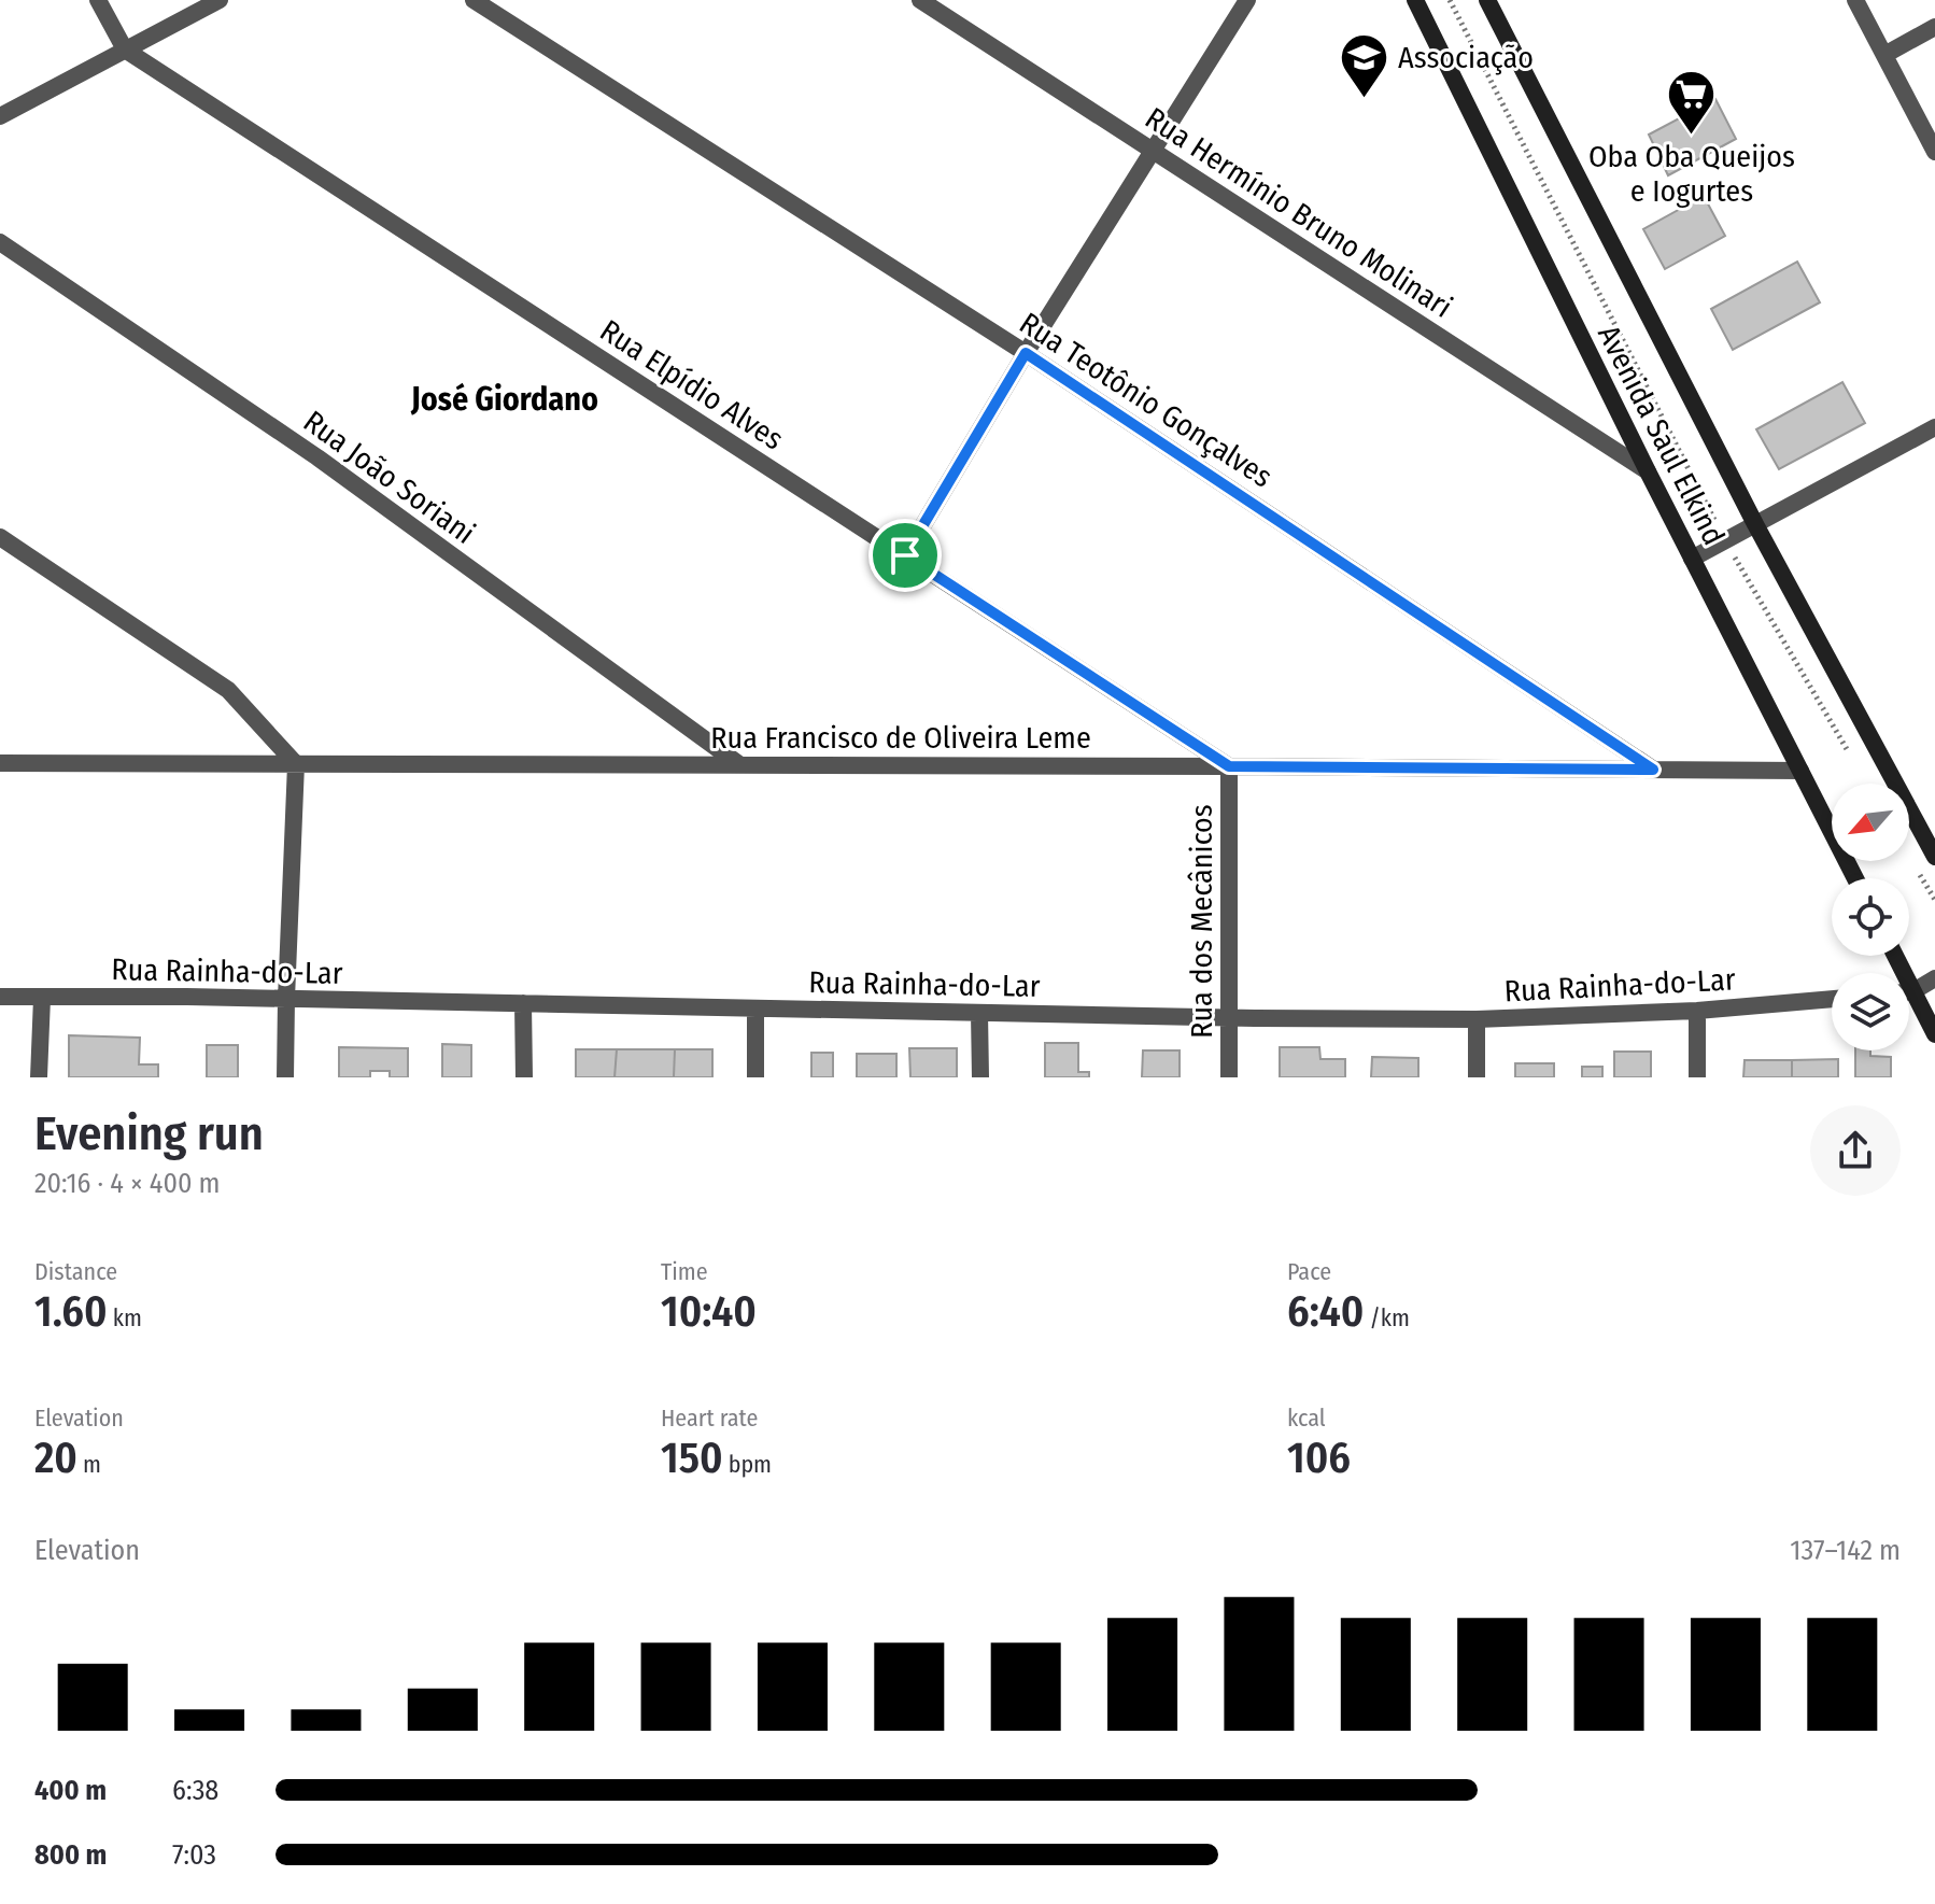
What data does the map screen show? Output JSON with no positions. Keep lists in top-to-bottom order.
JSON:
{
  "streets": {
    "main road": ["Avenida Saul Elkind"],
    "street": [
      "Rua Hermínio Bruno Molinari",
      "Rua Elpídio Alves",
      "Rua Teotônio Gonçalves",
      "Rua João Soriani",
      "Rua Francisco de Oliveira Leme",
      "Rua dos Mecânicos",
      "Rua Rainha-do-Lar"
    ]
  },
  "crossings": [
    ["Rua Hermínio Bruno Molinari", "Avenida Saul Elkind"],
    ["Rua Elpídio Alves", "Rua Francisco de Oliveira Leme"],
    ["Rua Elpídio Alves", "Rua dos Mecânicos"],
    ["Rua Teotônio Gonçalves", "Rua Francisco de Oliveira Leme"],
    ["Avenida Saul Elkind", "Rua Francisco de Oliveira Leme"],
    ["Rua João Soriani", "Rua Francisco de Oliveira Leme"],
    ["Rua Francisco de Oliveira Leme", "Rua dos Mecânicos"],
    ["Rua dos Mecânicos", "Rua Rainha-do-Lar"]
  ],
  "districts": ["José Giordano"],
  "places": {
    "school or university": ["Associação"],
    "supermarket": ["Oba Oba Queijos e Iogurtes"]
  },
  "north": "bottom left",
  "page": {
    "heading": ["Evening run", "20:16 · 4 × 400 m"],
    "stats": [
      ["Distance", "1.60 km"],
      ["Time", "10:40"],
      ["Pace", "6:40 /km"],
      ["Elevation", "20 m"],
      ["Heart rate", "150 bpm"],
      ["kcal", "106"]
    ],
    "chart": ["Elevation", "137–142 m"],
    "list": [
      {
        "name": "400 m",
        "note": "6:38"
      },
      {
        "name": "800 m",
        "note": "7:03"
      }
    ]
  }
}
